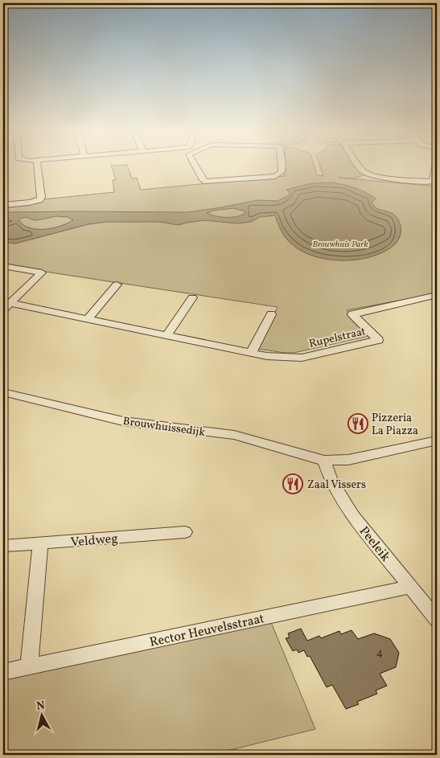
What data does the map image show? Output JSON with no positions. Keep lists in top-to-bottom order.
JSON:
{
  "streets": {
    "street": [
      "Rupelstraat",
      "Brouwhuissedijk",
      "Veldweg",
      "Peeleik",
      "Rector Heuvelsstraat"
    ]
  },
  "crossings": [
    ["Brouwhuissedijk", "Peeleik"],
    ["Peeleik", "Rector Heuvelsstraat"]
  ],
  "parks": ["Brouwhuis Park"],
  "places": {
    "restaurant": ["Pizzeria La Piazza", "Zaal Vissers"]
  },
  "house_numbers": ["4"],
  "north": "top"
}
